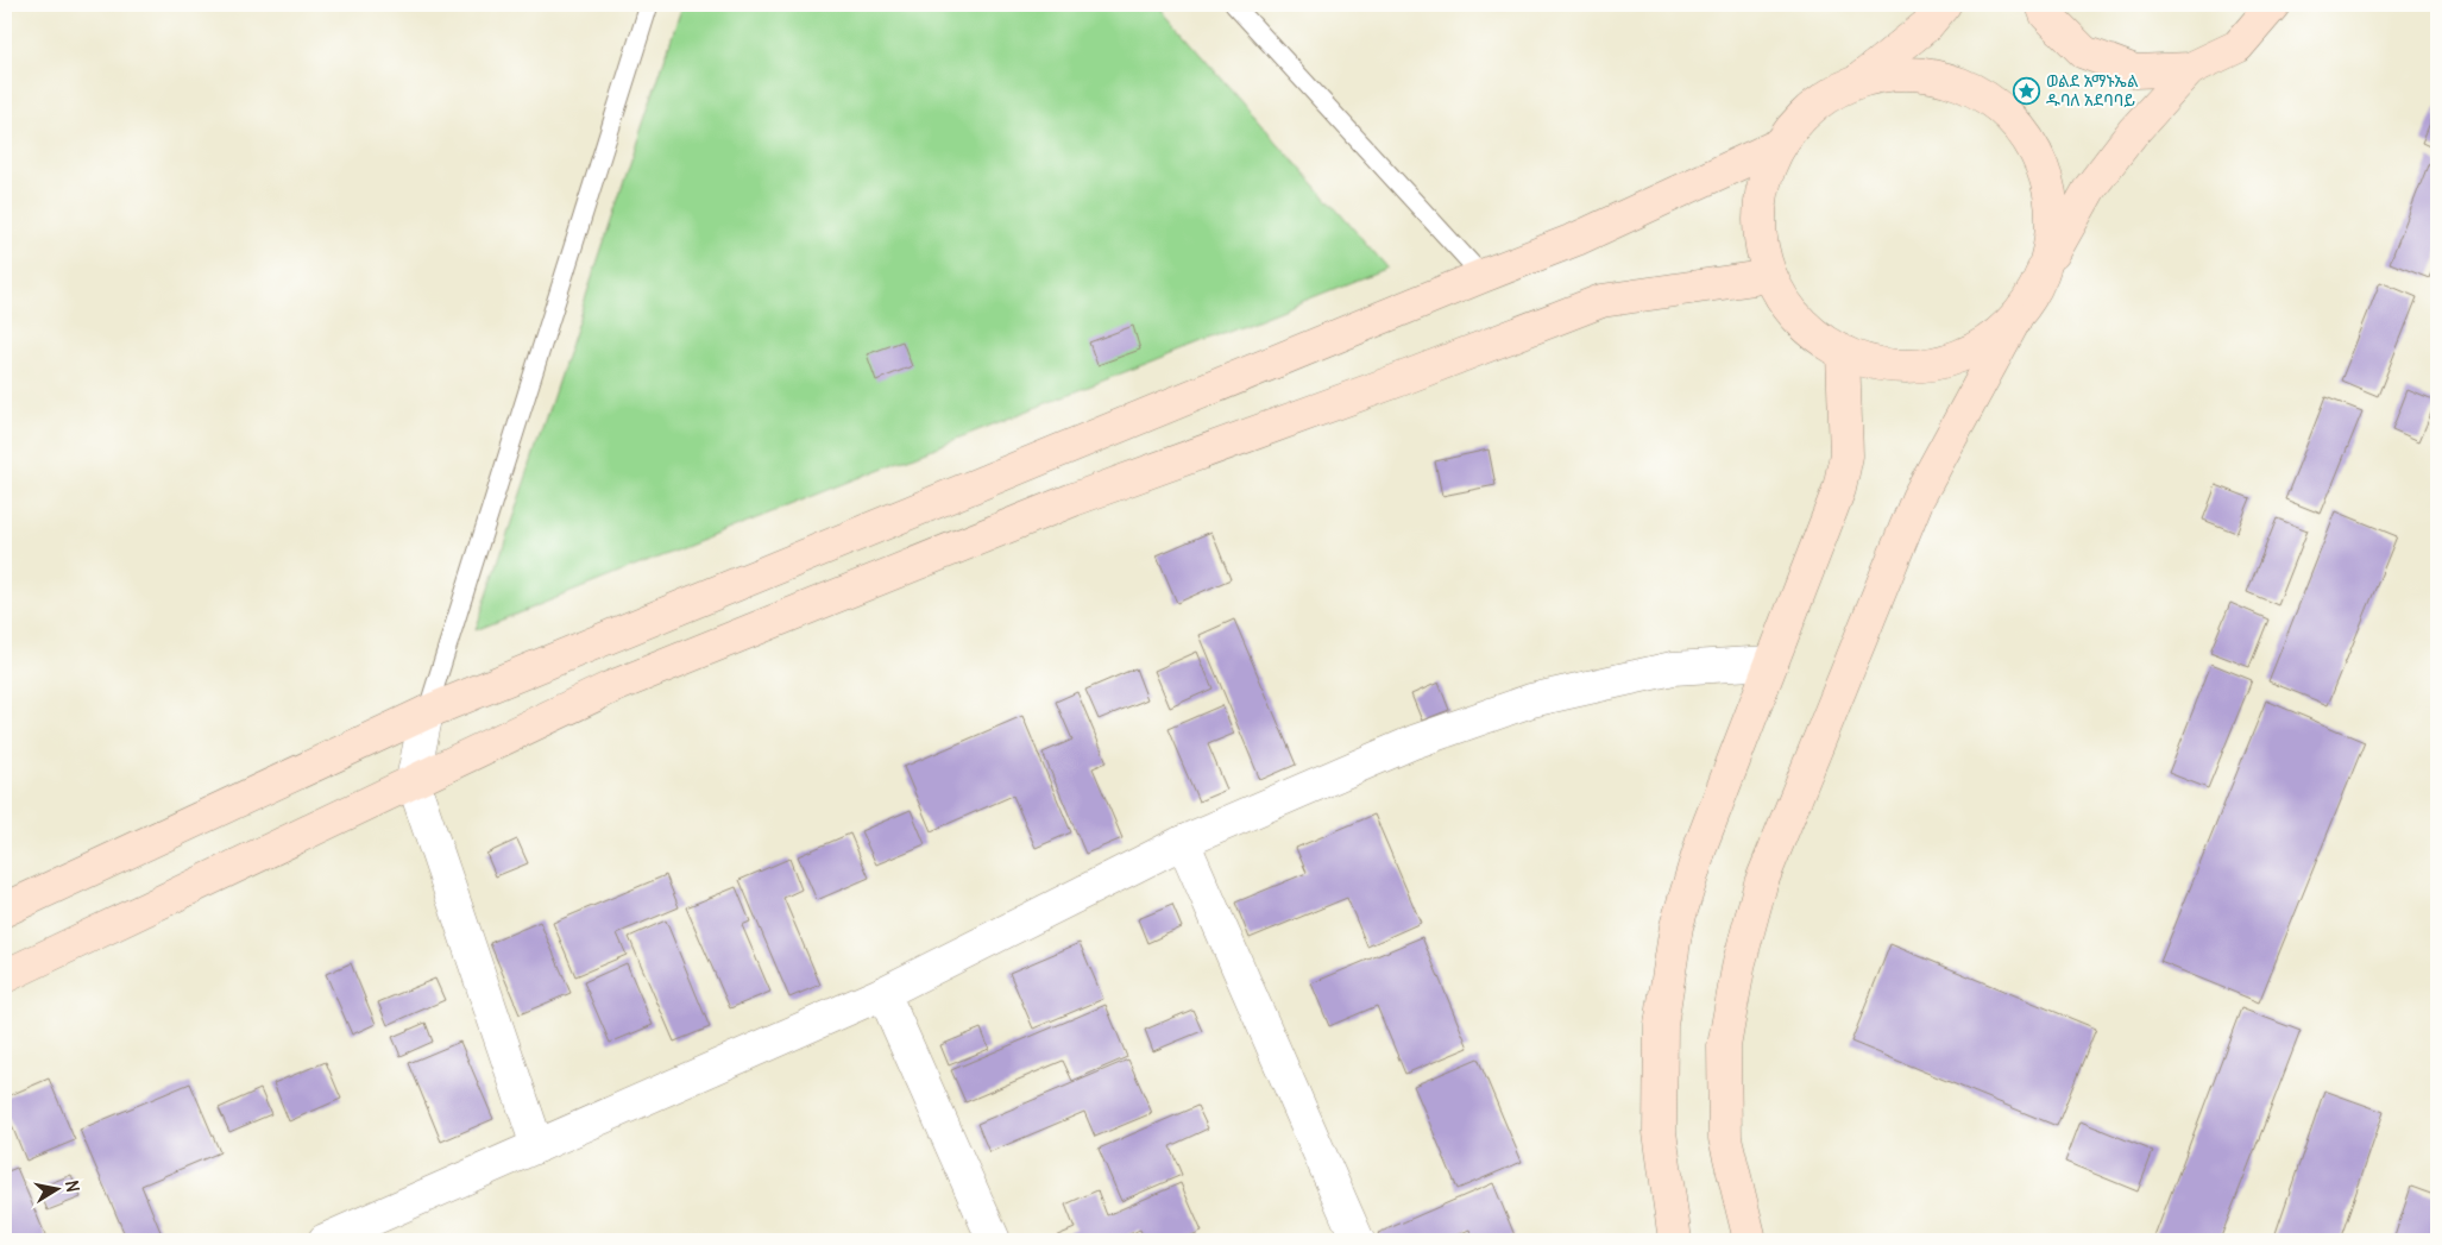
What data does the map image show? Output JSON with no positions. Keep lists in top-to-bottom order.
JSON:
{
  "places": {
    "place": ["ወልደ አማኑኤል ዱባለ አደባባይ"]
  },
  "north": "right"
}
